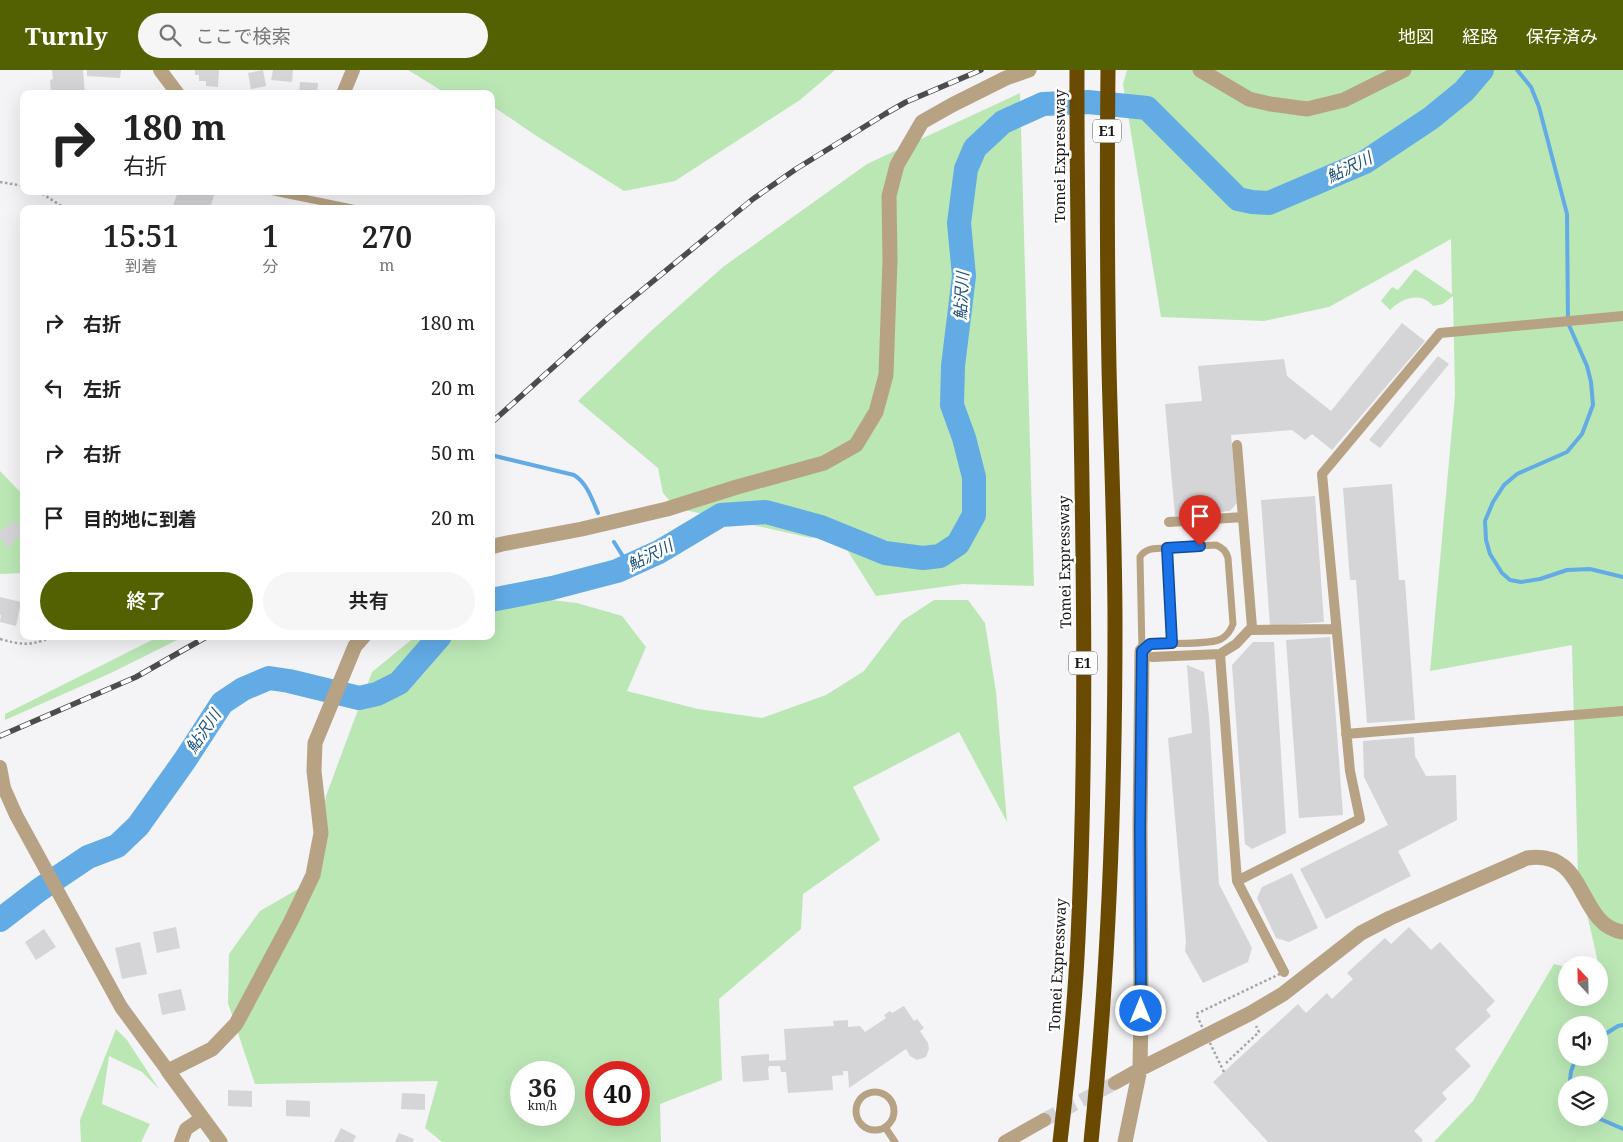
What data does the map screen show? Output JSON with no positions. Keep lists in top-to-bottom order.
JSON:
{
  "streets": {
    "highway": ["E1", "Tomei Expressway"]
  },
  "water": ["鮎沢川"],
  "north": "top",
  "page": {
    "header": "Turnly",
    "search": "ここで検索",
    "nav": ["地図", "経路", "保存済み"],
    "turn": ["180 m", "右折"],
    "eta": [
      "15:51",
      "到着",
      "1",
      "分",
      "270",
      "m"
    ],
    "list": [
      {
        "name": "右折",
        "value": "180 m"
      },
      {
        "name": "左折",
        "value": "20 m"
      },
      {
        "name": "右折",
        "value": "50 m"
      },
      {
        "name": "目的地に到着",
        "value": "20 m"
      }
    ],
    "buttons": ["終了", "共有"],
    "speed": "36 km/h",
    "limit": "40"
  }
}
